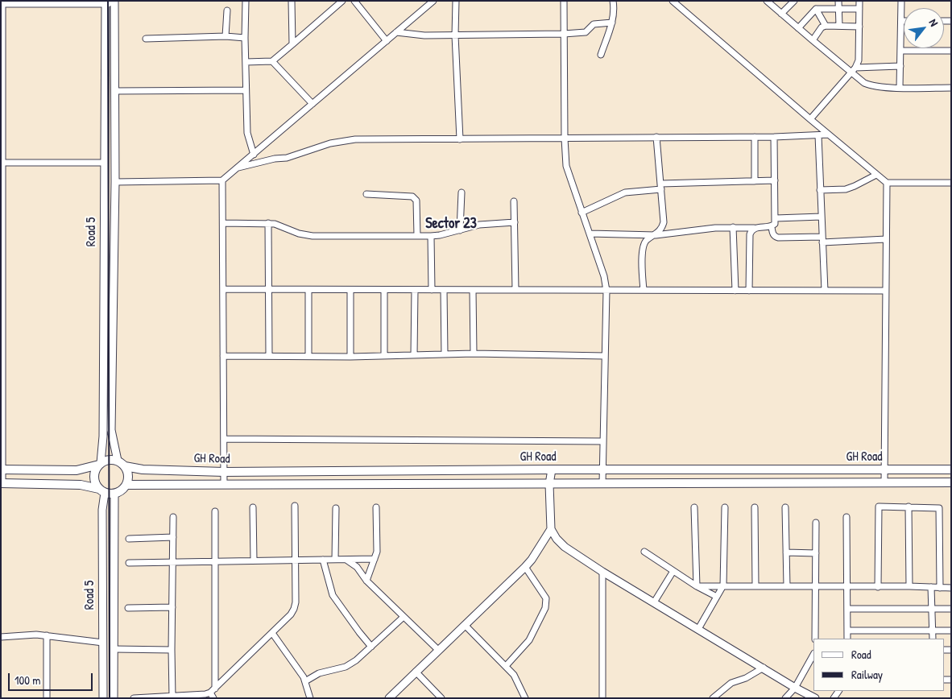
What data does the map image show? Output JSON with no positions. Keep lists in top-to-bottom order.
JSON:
{
  "streets": {
    "main road": ["GH Road"],
    "street": ["Road 5"]
  },
  "crossings": [
    ["Road 5", "GH Road"]
  ],
  "districts": ["Sector 23"],
  "legend": ["Road", "Railway"],
  "scale_bar": "100 m",
  "north": "top right"
}
